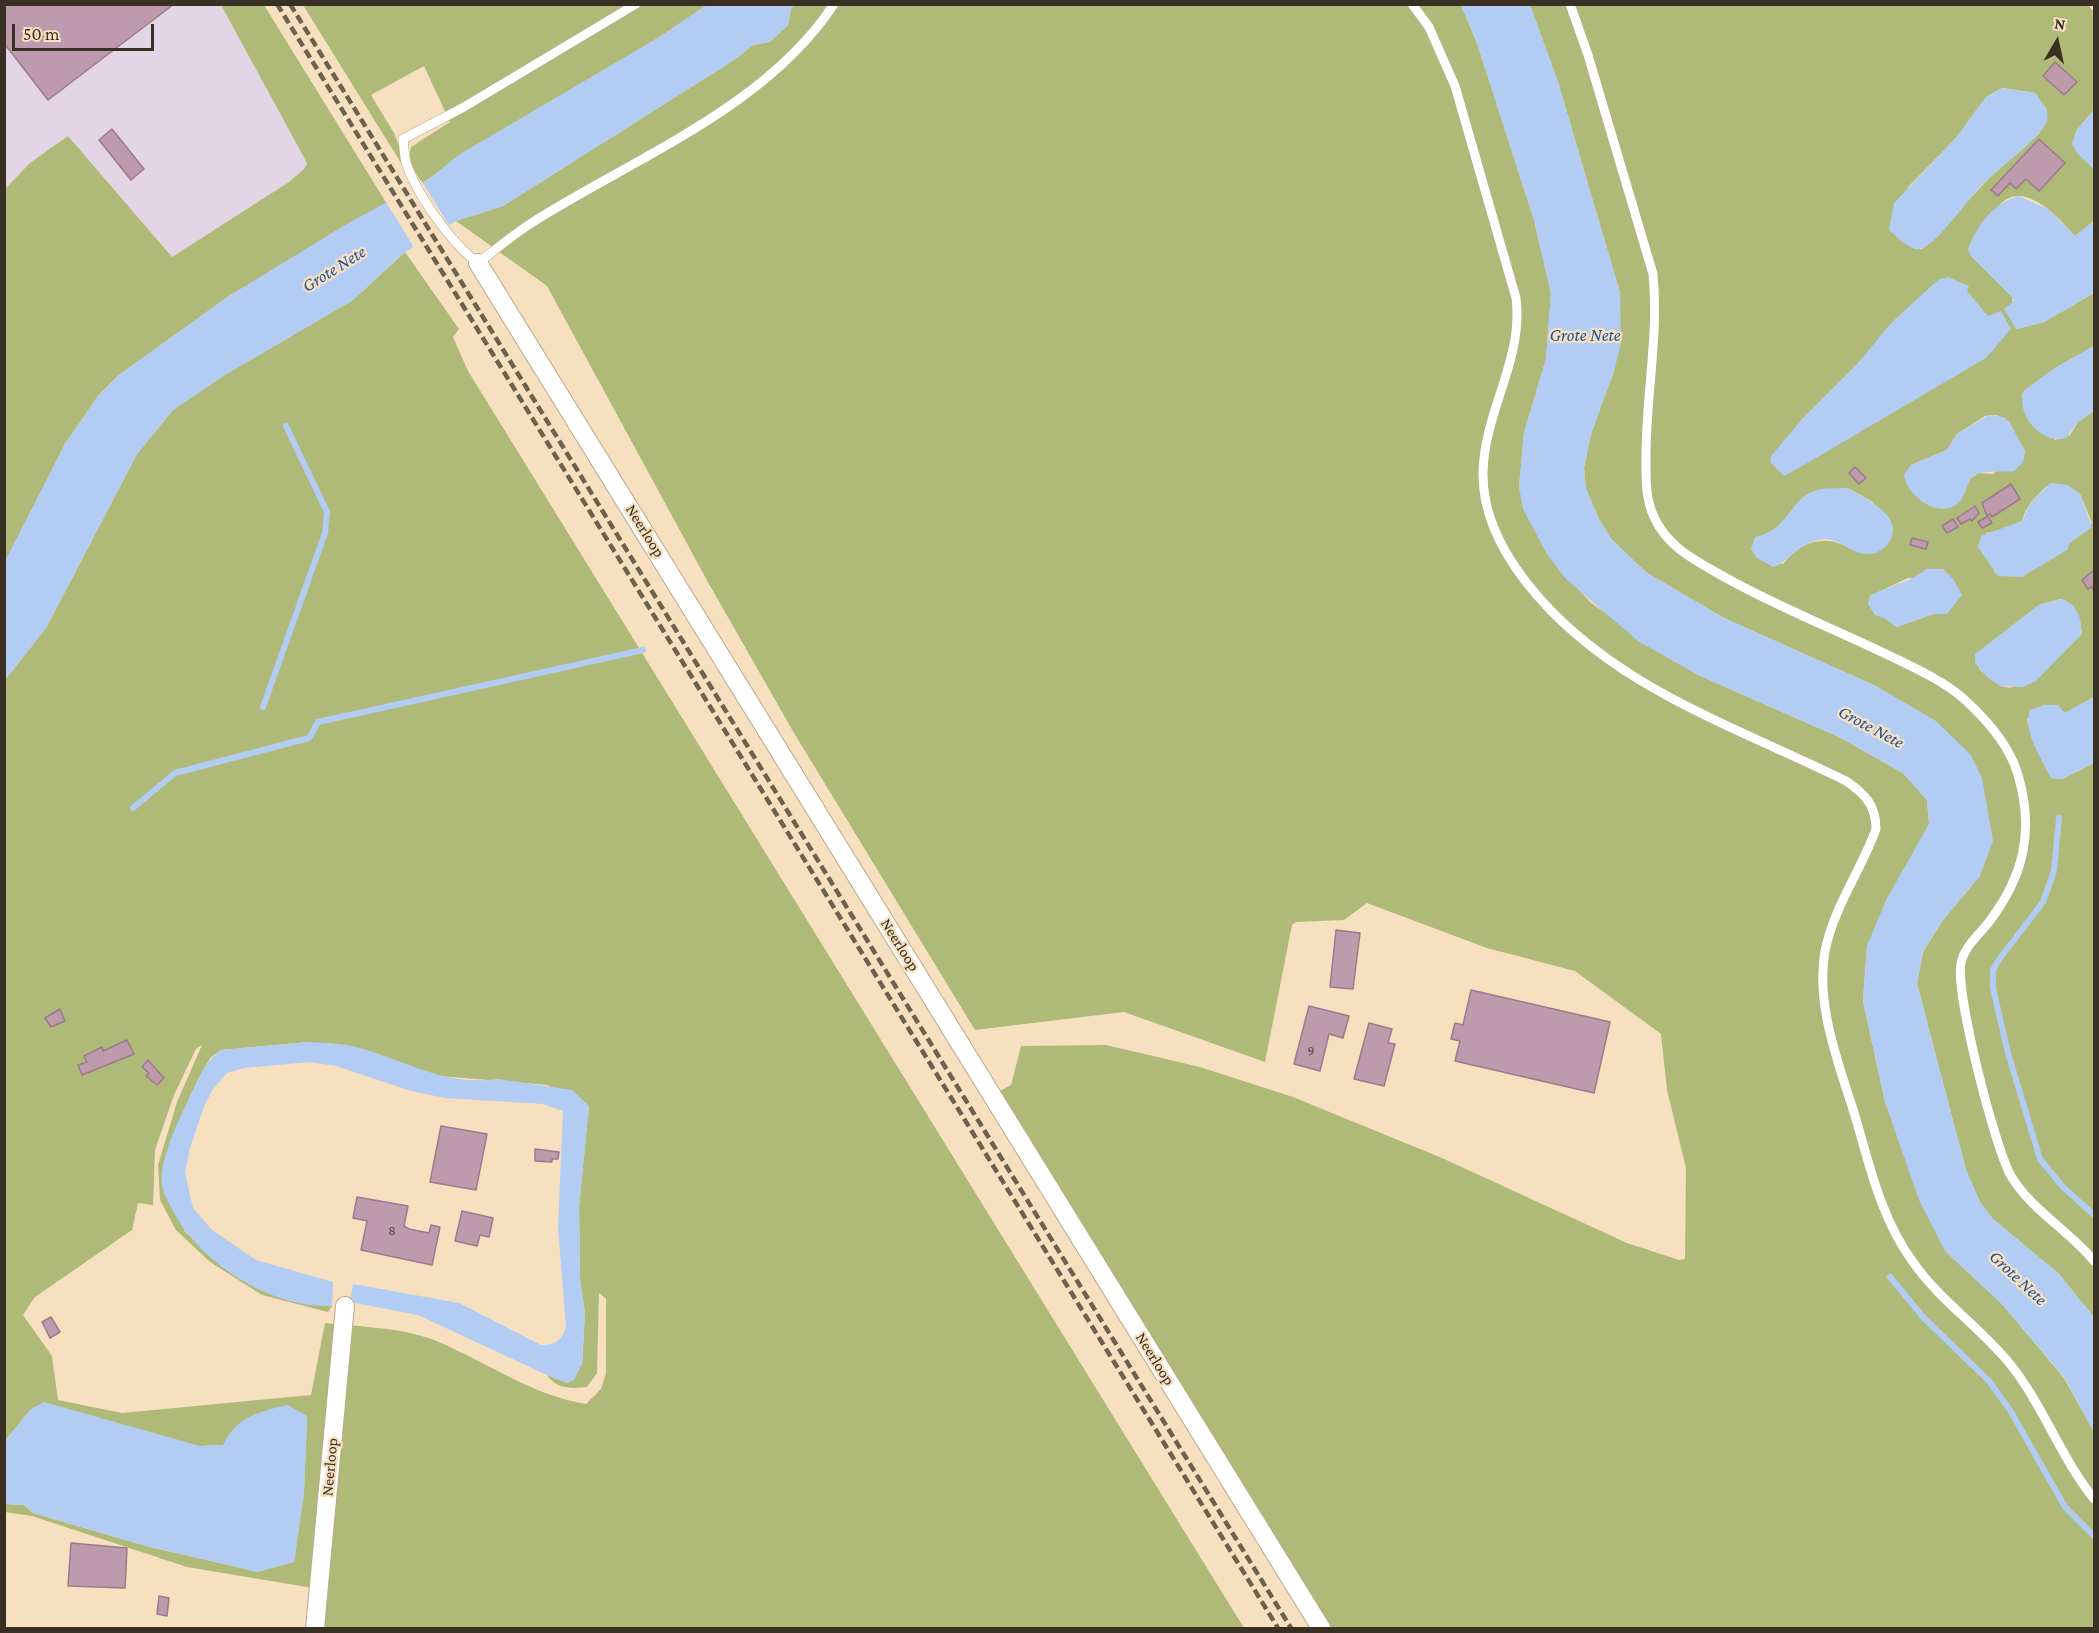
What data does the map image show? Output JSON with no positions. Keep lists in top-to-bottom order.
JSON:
{
  "streets": {
    "street": ["Neerloop"]
  },
  "water": ["Grote Nete"],
  "house_numbers": ["9", "8"],
  "scale_bar": "50 m",
  "north": "top"
}
